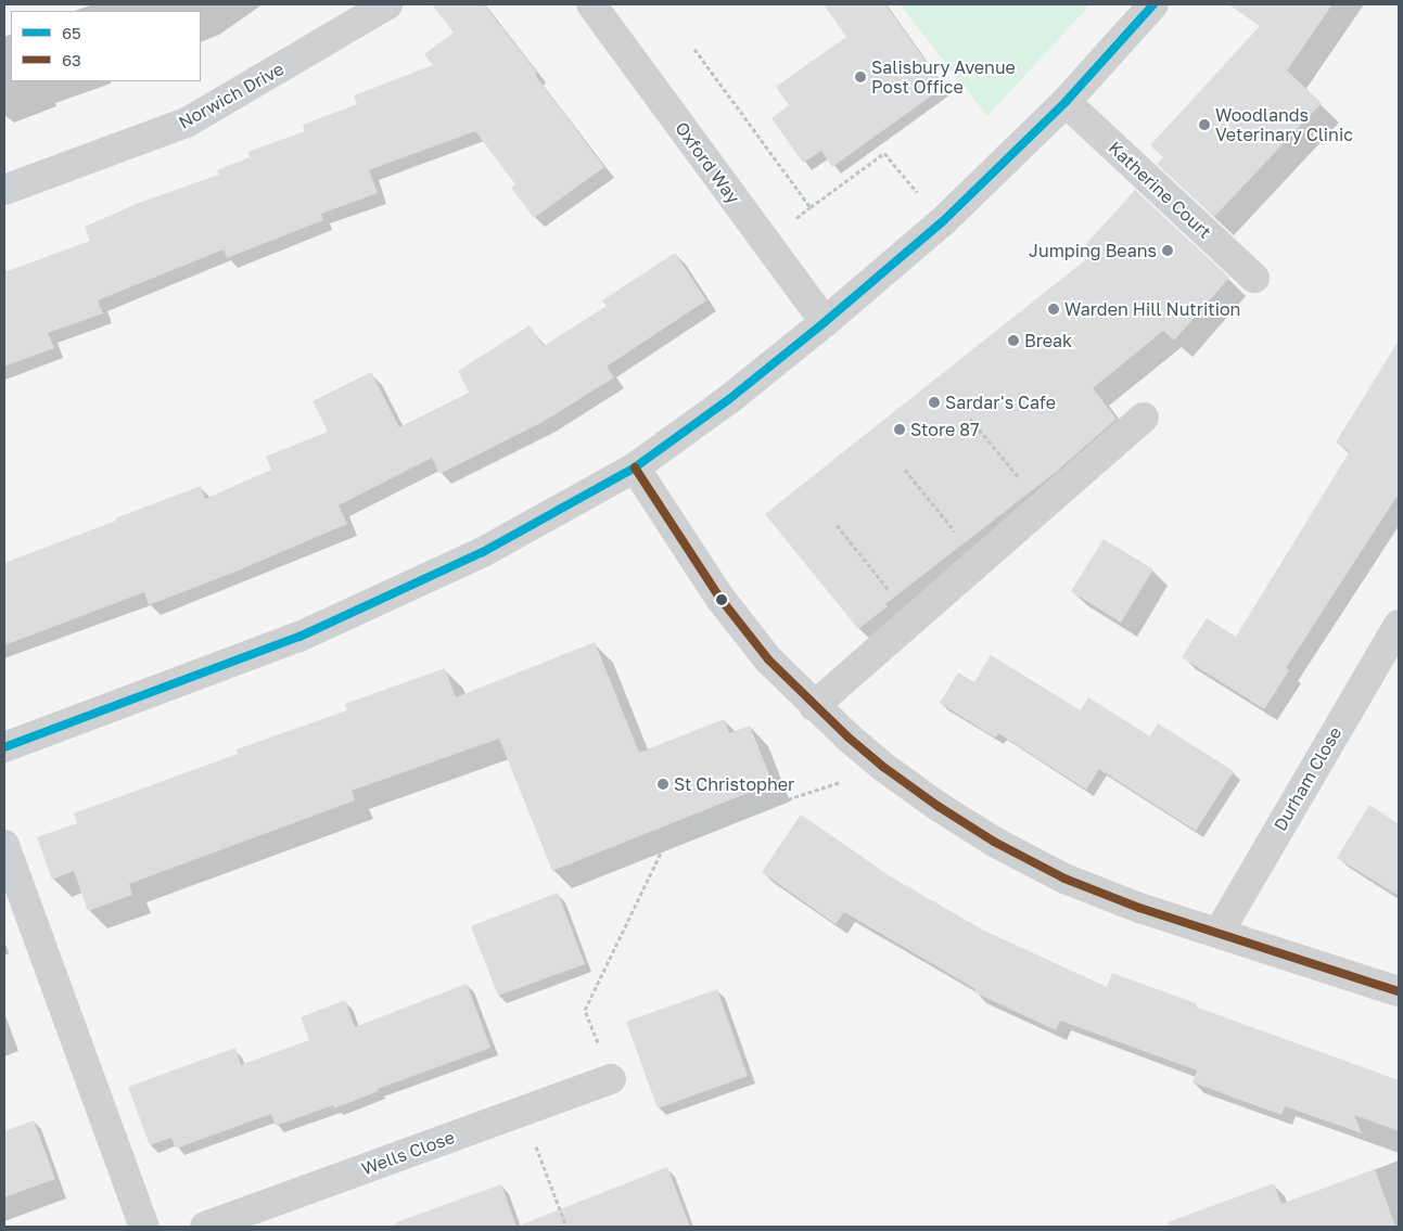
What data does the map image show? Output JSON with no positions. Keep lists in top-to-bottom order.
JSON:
{
  "streets": {
    "street": [
      "Norwich Drive",
      "Oxford Way",
      "Katherine Court",
      "Durham Close",
      "Wells Close"
    ]
  },
  "places": [
    "Salisbury Avenue Post Office",
    "Woodlands Veterinary Clinic",
    "Jumping Beans",
    "Warden Hill Nutrition",
    "Break",
    "Sardar's Cafe",
    "Store 87",
    "St Christopher"
  ],
  "lines": ["transit line 65", "transit line 63"],
  "legend": ["65", "63"]
}
